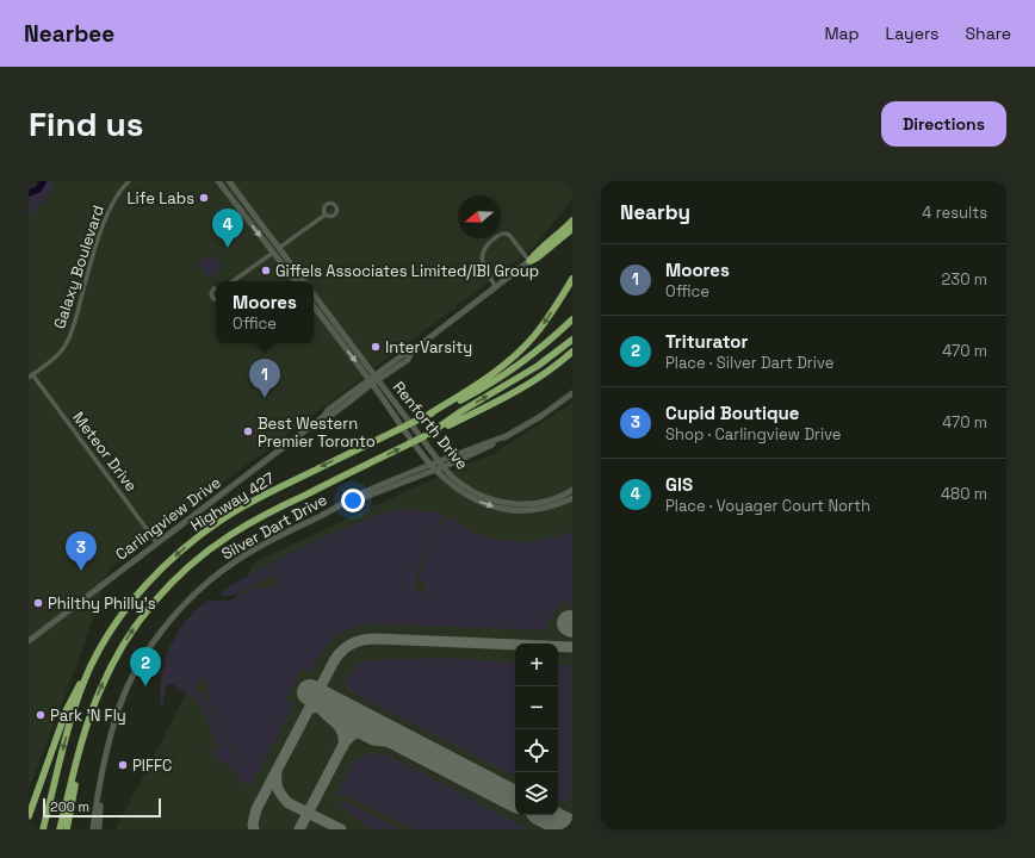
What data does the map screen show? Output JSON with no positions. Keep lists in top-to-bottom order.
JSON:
{
  "streets": {
    "highway": ["Highway 427"],
    "street": [
      "Galaxy Boulevard",
      "Renforth Drive",
      "Meteor Drive",
      "Carlingview Drive",
      "Silver Dart Drive"
    ]
  },
  "crossings": [
    ["Galaxy Boulevard", "Meteor Drive"],
    ["Renforth Drive", "Carlingview Drive"],
    ["Renforth Drive", "Silver Dart Drive"],
    ["Meteor Drive", "Carlingview Drive"]
  ],
  "places": [
    "Life Labs",
    "Giffels Associates Limited/IBI Group",
    "InterVarsity",
    "Best Western Premier Toronto",
    "Philthy Philly’s",
    "Park 'N Fly",
    "PIFFC"
  ],
  "scale_bar": "200 m",
  "north": "left",
  "page": {
    "header": "Nearbee",
    "nav": ["Map", "Layers", "Share"],
    "buttons": "Directions",
    "title": "Find us",
    "heading": ["Nearby", "4 results"],
    "pins": [
      "4",
      "1",
      "3",
      "2"
    ],
    "list": [
      {
        "mark": "1",
        "name": "Moores",
        "note": "Office",
        "value": "230 m"
      },
      {
        "mark": "2",
        "name": "Triturator",
        "note": "Place · Silver Dart Drive",
        "value": "470 m"
      },
      {
        "mark": "3",
        "name": "Cupid Boutique",
        "note": "Shop · Carlingview Drive",
        "value": "470 m"
      },
      {
        "mark": "4",
        "name": "GIS",
        "note": "Place · Voyager Court North",
        "value": "480 m"
      }
    ],
    "popup": ["Moores", "Office"],
    "map_buttons": ["+", "−"],
    "scale": "200 m"
  }
}
